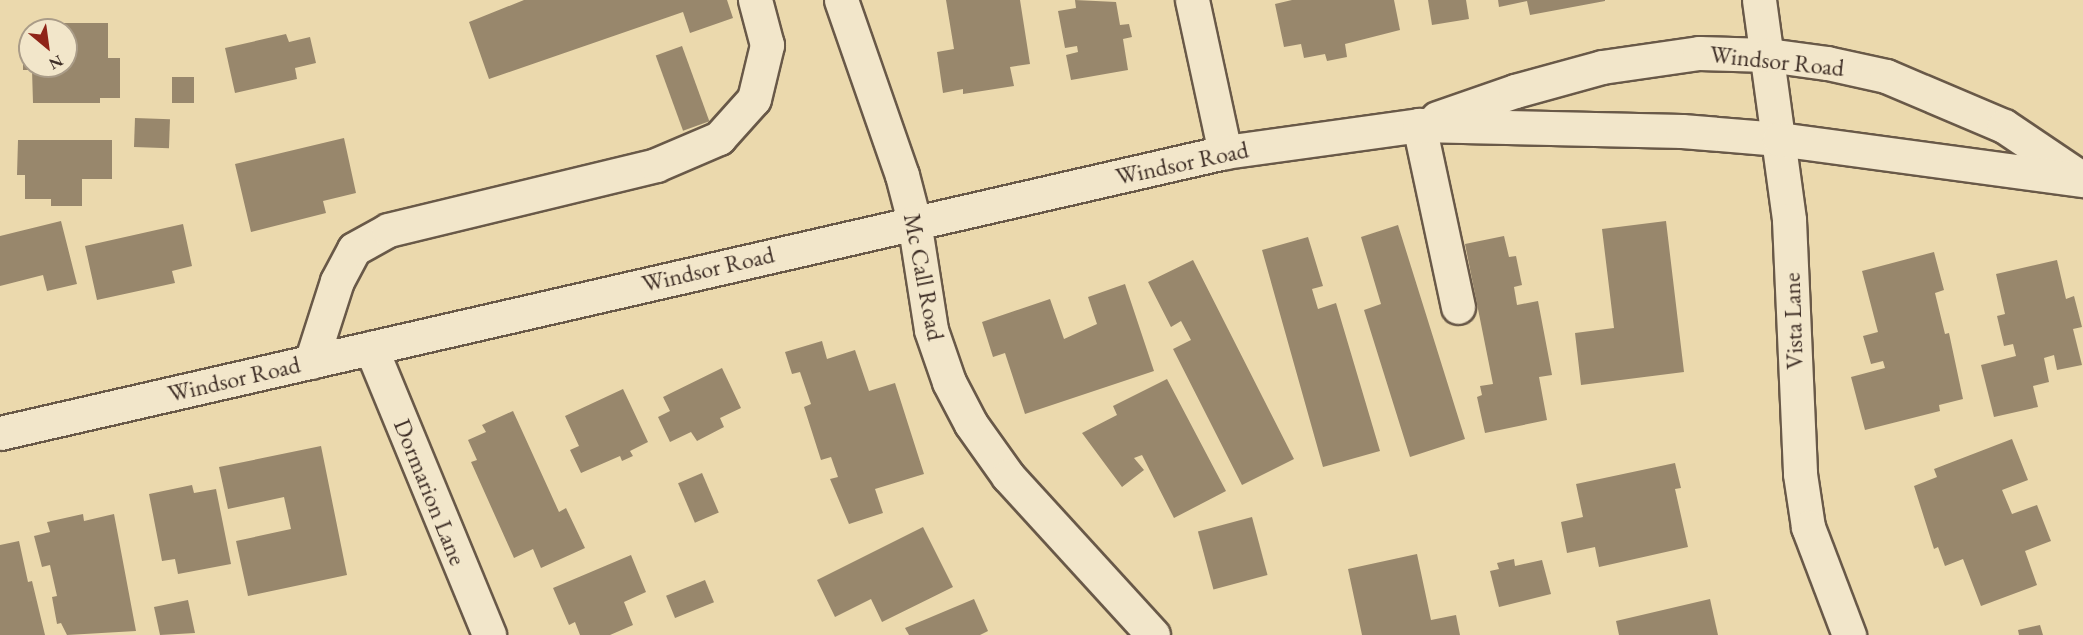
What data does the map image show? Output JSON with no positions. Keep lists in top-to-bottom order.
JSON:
{
  "streets": {
    "street": [
      "Windsor Road",
      "Mc Call Road",
      "Vista Lane",
      "Dormarion Lane"
    ]
  },
  "crossings": [
    ["Windsor Road", "Mc Call Road"],
    ["Windsor Road", "Vista Lane"],
    ["Windsor Road", "Dormarion Lane"]
  ],
  "north": "bottom right"
}
